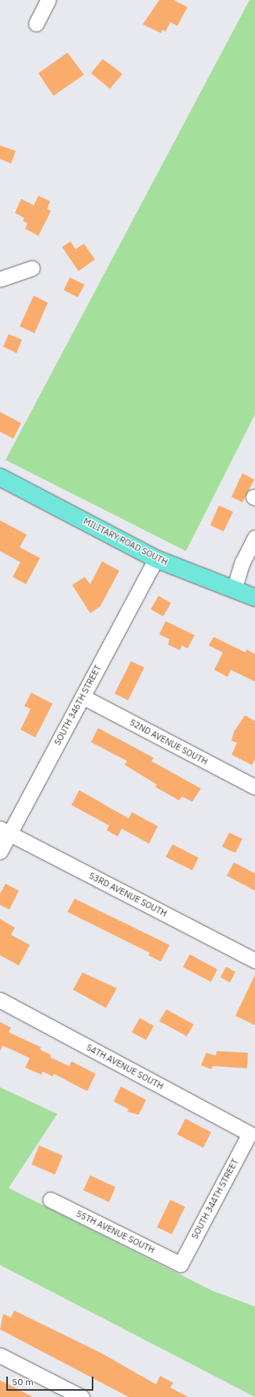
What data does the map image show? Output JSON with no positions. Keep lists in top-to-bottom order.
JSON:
{
  "streets": {
    "main road": ["MILITARY ROAD SOUTH"],
    "street": [
      "SOUTH 346TH STREET",
      "52ND AVENUE SOUTH",
      "53RD AVENUE SOUTH",
      "54TH AVENUE SOUTH",
      "SOUTH 344TH STREET",
      "55TH AVENUE SOUTH"
    ]
  },
  "crossings": [
    ["MILITARY ROAD SOUTH", "SOUTH 346TH STREET"],
    ["SOUTH 346TH STREET", "52ND AVENUE SOUTH"],
    ["SOUTH 346TH STREET", "53RD AVENUE SOUTH"],
    ["54TH AVENUE SOUTH", "SOUTH 344TH STREET"],
    ["SOUTH 344TH STREET", "55TH AVENUE SOUTH"]
  ],
  "scale_bar": "50 m"
}
